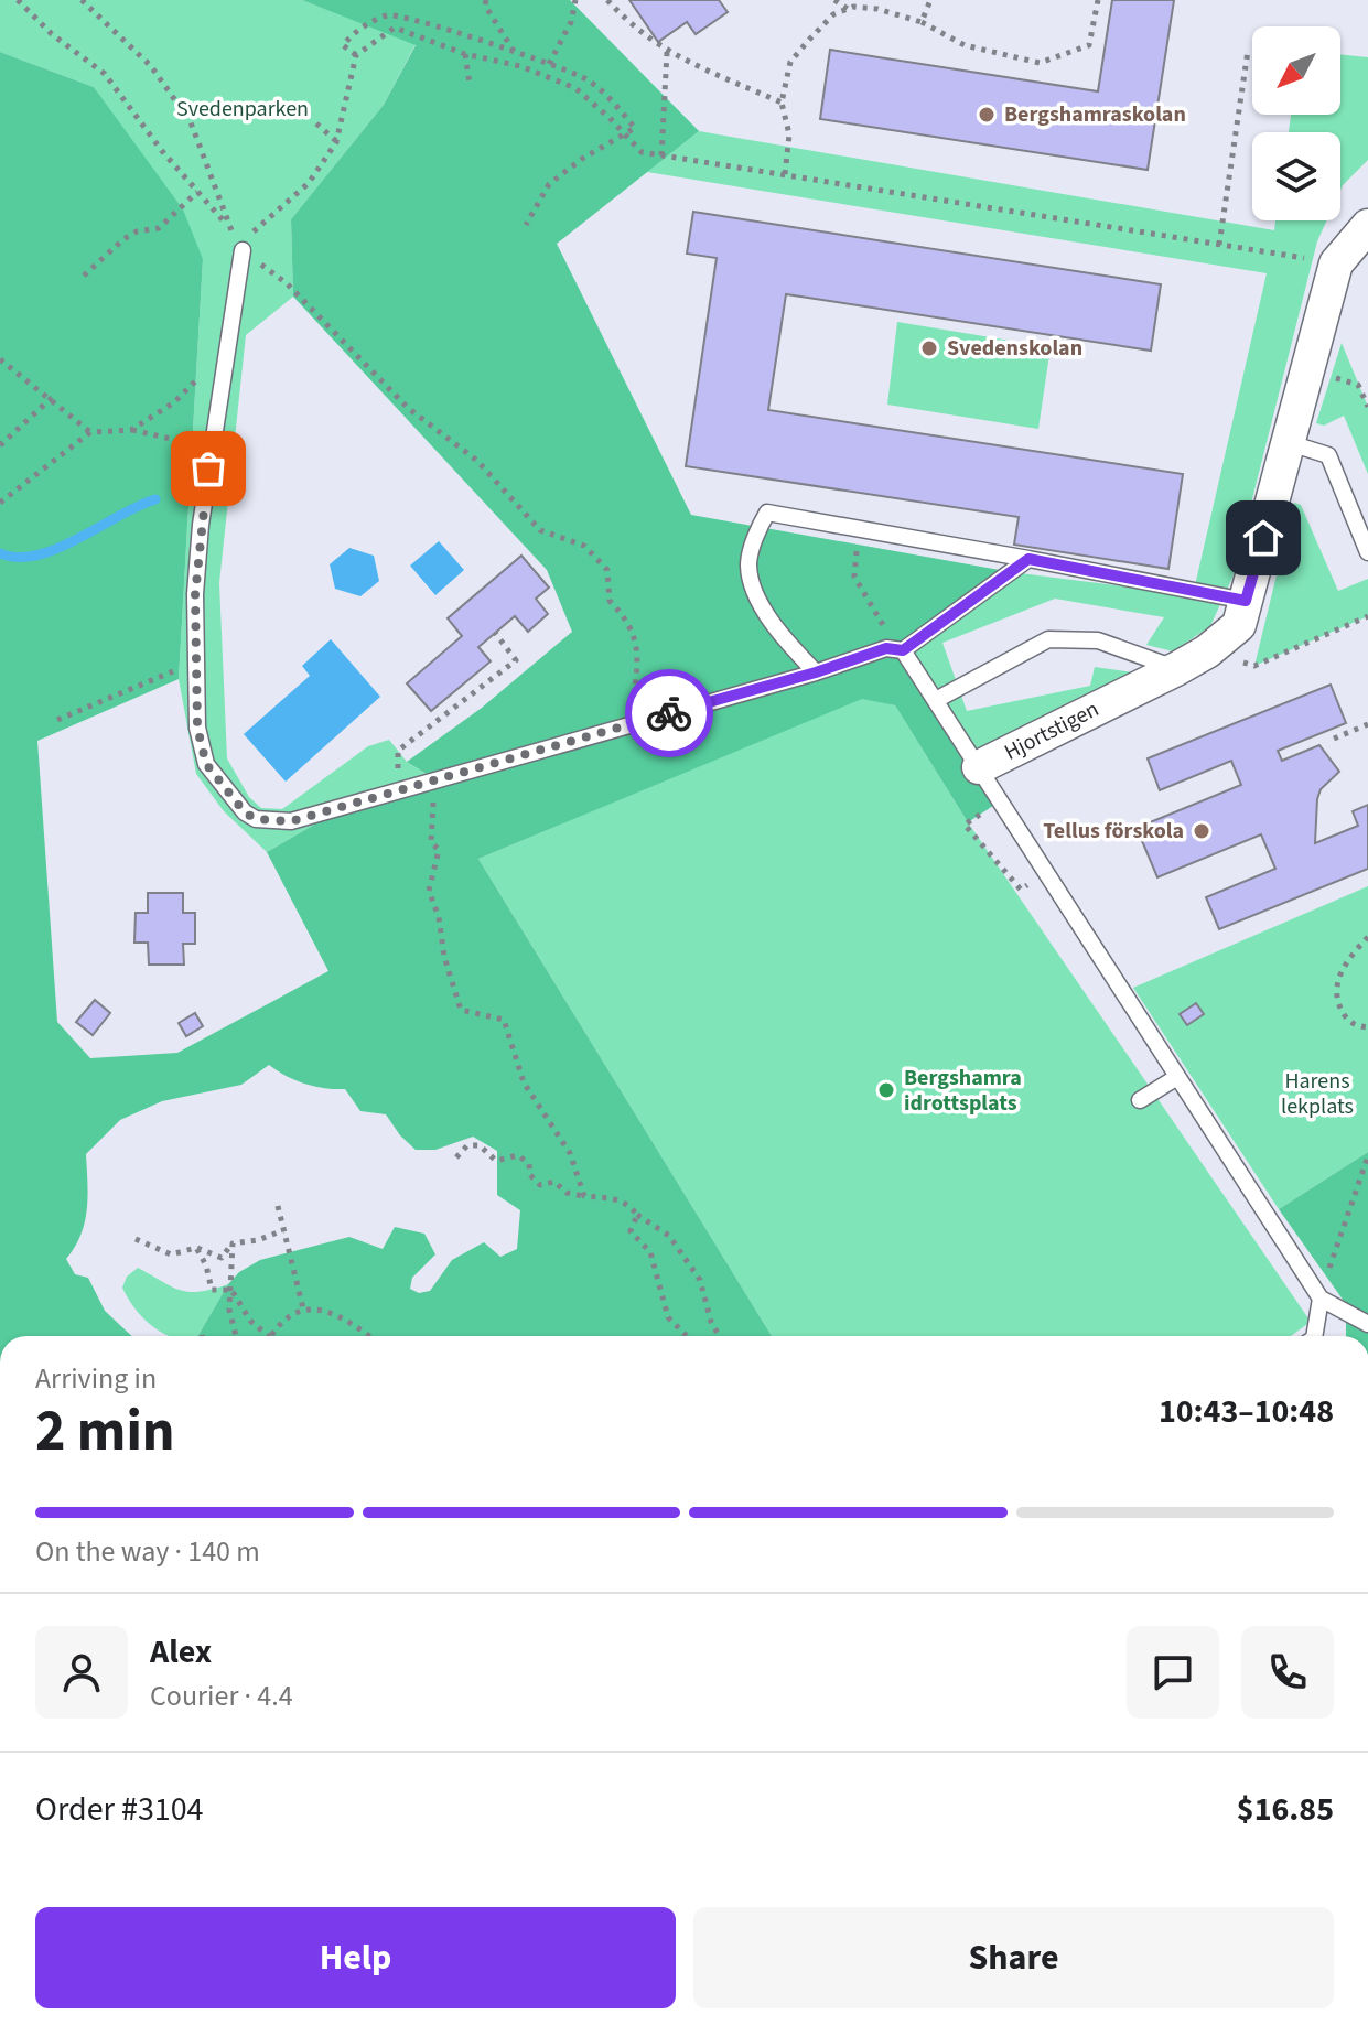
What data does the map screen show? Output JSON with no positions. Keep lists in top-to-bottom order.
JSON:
{
  "streets": {
    "street": ["Hjortstigen"]
  },
  "parks": ["Svedenparken", "Harens lekplats"],
  "places": [
    "Bergshamraskolan",
    "Svedenskolan",
    "Tellus förskola",
    "Bergshamra idrottsplats"
  ],
  "north": "bottom left",
  "page": {
    "heading": ["2 min", "Arriving in", "10:43–10:48"],
    "panel": [
      "Alex",
      "Courier · 4.4",
      "Order #3104",
      "$16.85"
    ],
    "bar": "On the way · 140 m",
    "buttons": ["Help", "Share"]
  }
}
